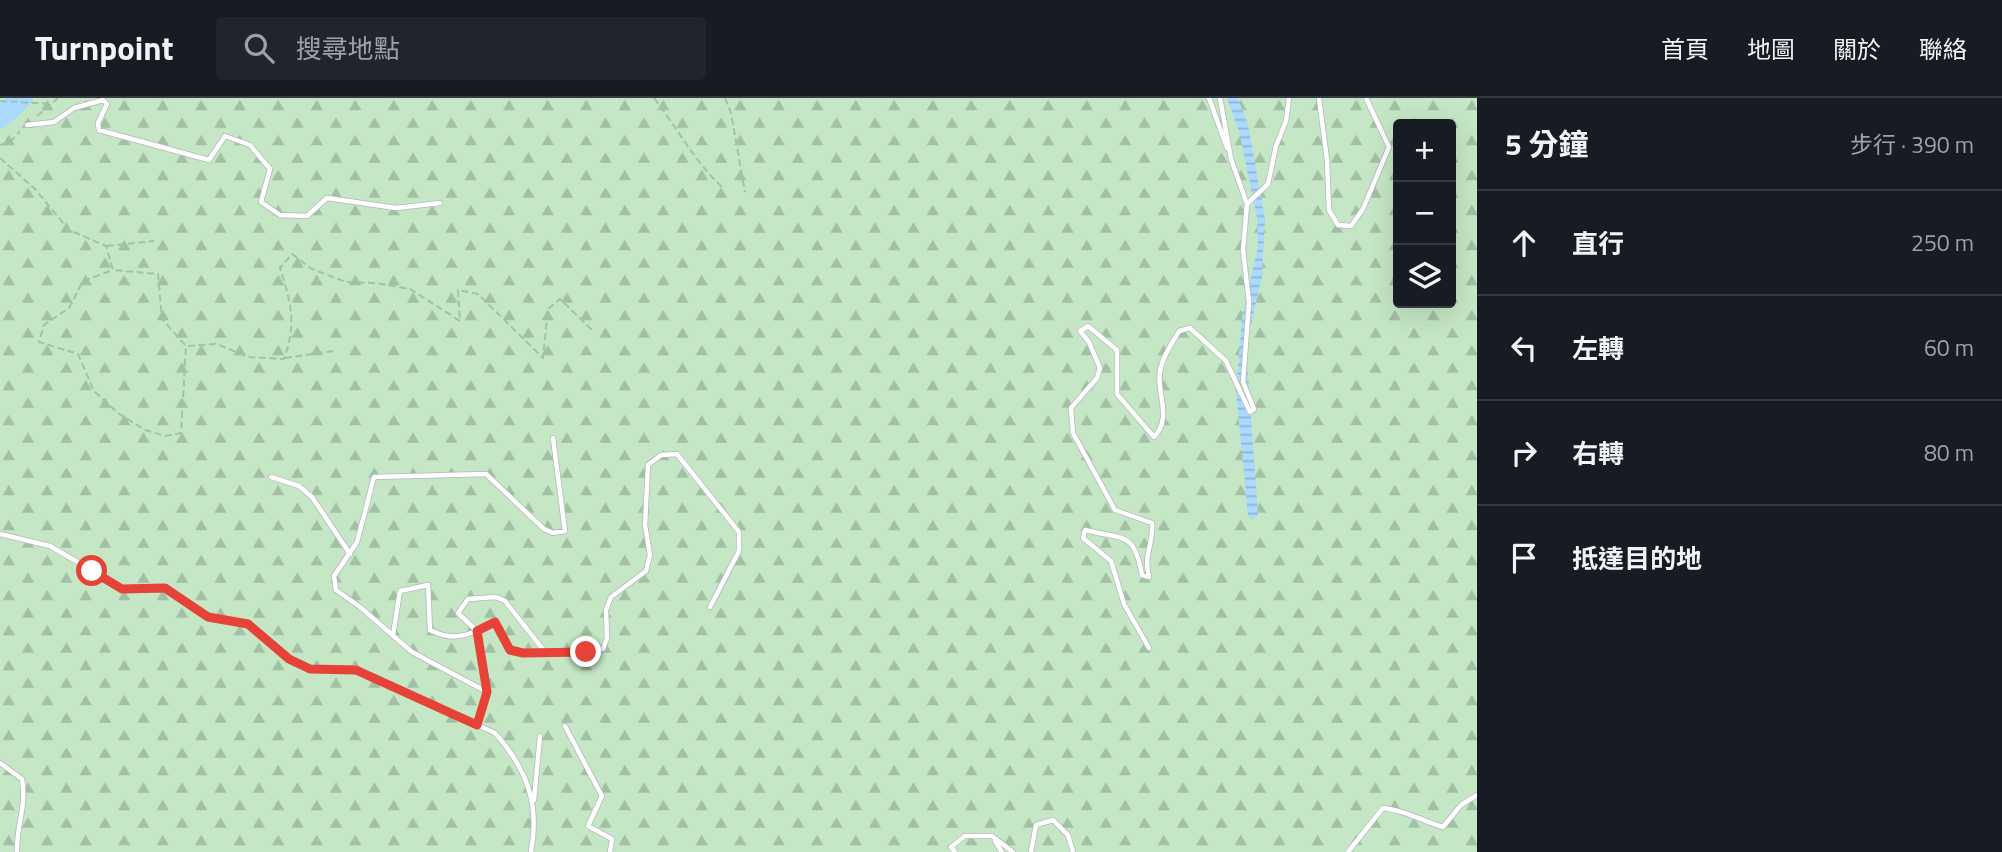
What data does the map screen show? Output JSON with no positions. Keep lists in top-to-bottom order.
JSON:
{
  "page": {
    "header": "Turnpoint",
    "search": "搜尋地點",
    "nav": [
      "首頁",
      "地圖",
      "關於",
      "聯絡"
    ],
    "heading": ["5 分鐘", "步行 · 390 m"],
    "map_buttons": ["+", "−"],
    "list": [
      ["直行", "250 m"],
      ["左轉", "60 m"],
      ["右轉", "80 m"],
      "抵達目的地"
    ]
  }
}
